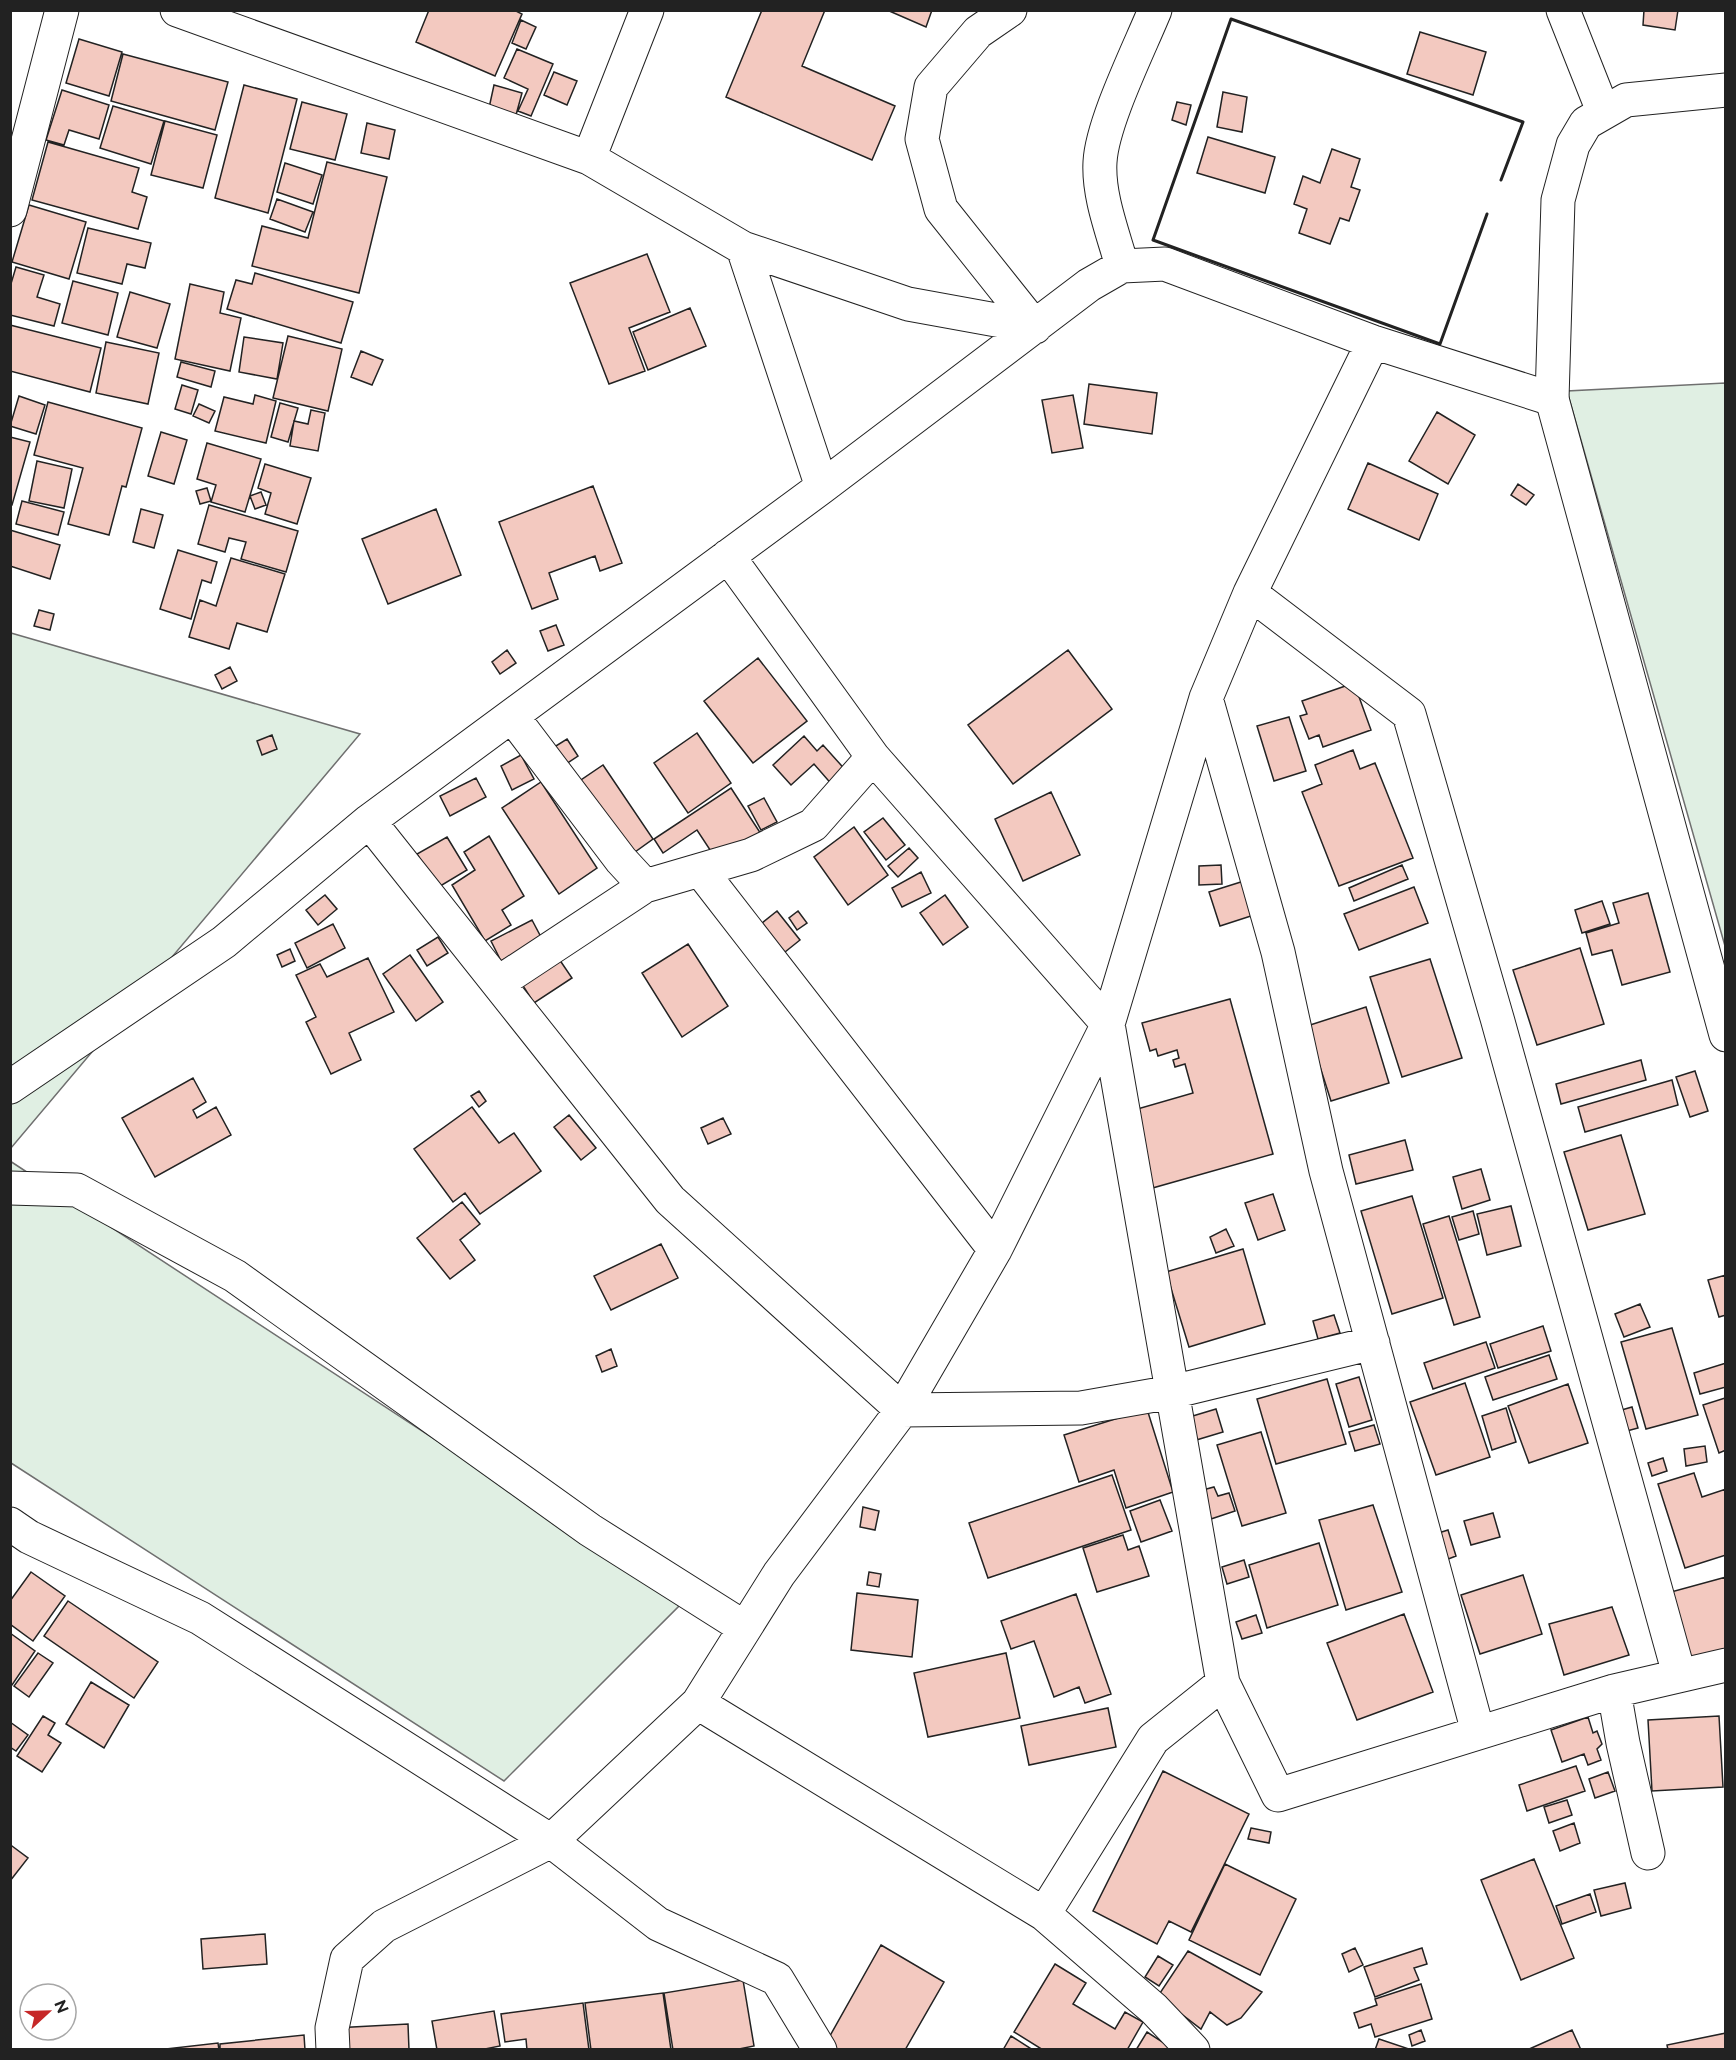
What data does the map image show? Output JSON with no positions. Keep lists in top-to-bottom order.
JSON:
{
  "north": "right"
}
